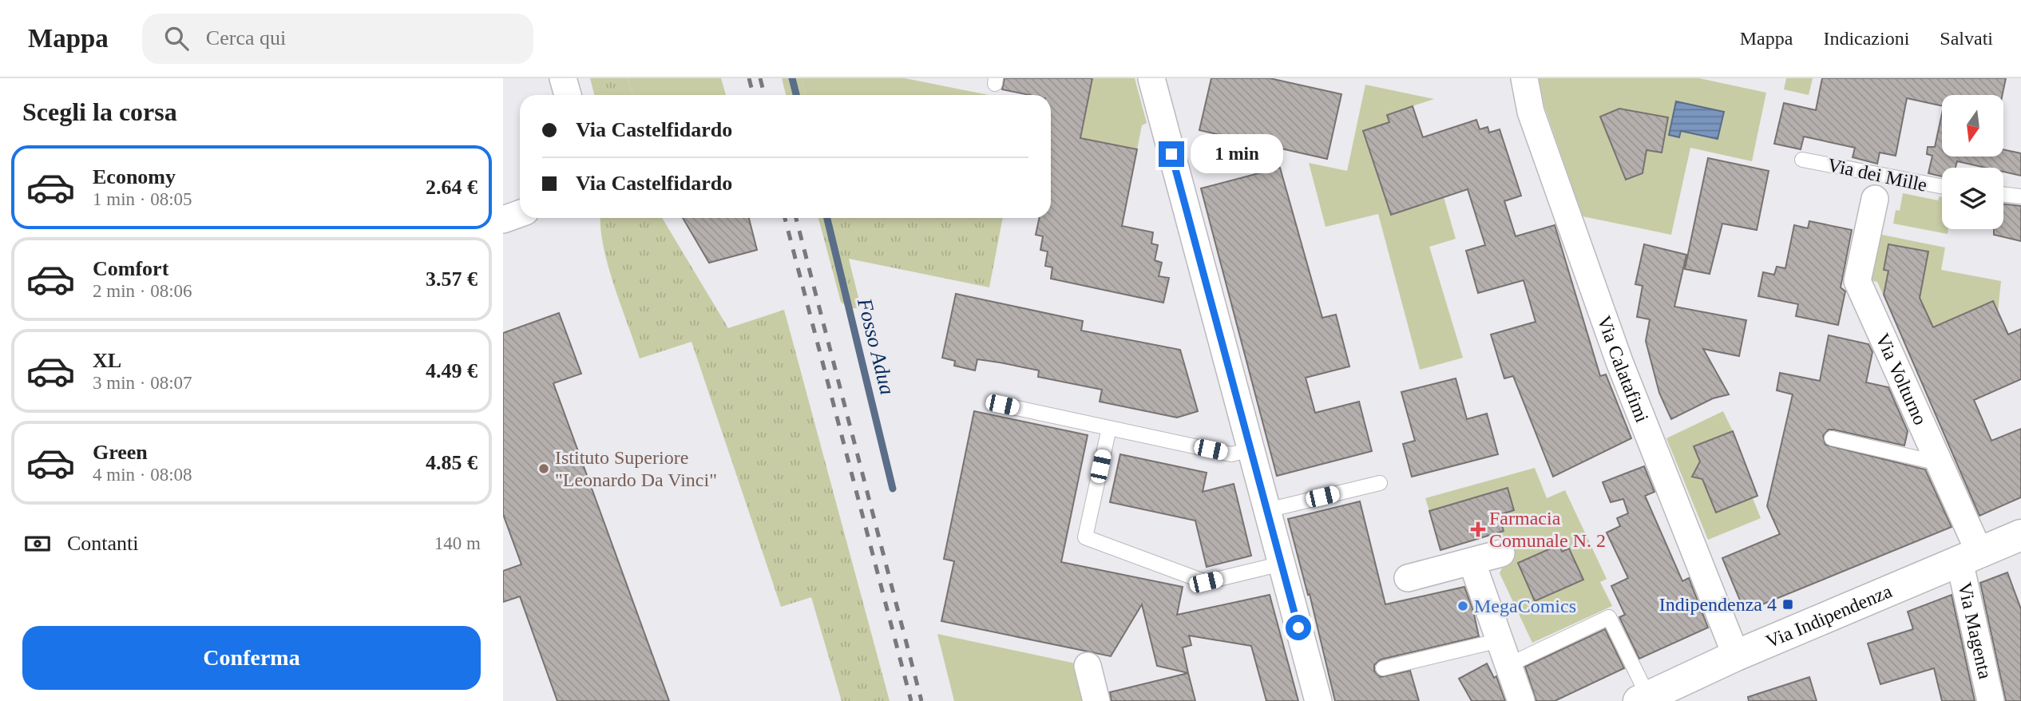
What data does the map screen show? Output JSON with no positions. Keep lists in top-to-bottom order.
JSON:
{
  "streets": {
    "street": [
      "Via Calatafimi",
      "Via Volturno",
      "Via Indipendenza",
      "Via Magenta"
    ],
    "lane": ["Via dei Mille"]
  },
  "crossings": [
    ["Via Calatafimi", "Via Indipendenza"],
    ["Via Volturno", "Via Indipendenza"],
    ["Via Volturno", "Via Magenta"],
    ["Via Indipendenza", "Via Magenta"]
  ],
  "water": ["Fosso Adua"],
  "places": {
    "other": ["Istituto Superiore \"Leonardo Da Vinci\"", "MegaComics"],
    "health": ["Farmacia Comunale N. 2"],
    "transit": ["Indipendenza 4"]
  },
  "north": "bottom",
  "page": {
    "header": "Mappa",
    "search": "Cerca qui",
    "nav": ["Mappa", "Indicazioni", "Salvati"],
    "heading": "Scegli la corsa",
    "banner": ["Via Castelfidardo", "Via Castelfidardo"],
    "bubble": "1 min",
    "list": [
      {
        "name": "Economy",
        "note": "1 min · 08:05",
        "value": "2.64 €"
      },
      {
        "name": "Comfort",
        "note": "2 min · 08:06",
        "value": "3.57 €"
      },
      {
        "name": "XL",
        "note": "3 min · 08:07",
        "value": "4.49 €"
      },
      {
        "name": "Green",
        "note": "4 min · 08:08",
        "value": "4.85 €"
      }
    ],
    "pay": ["Contanti", "140 m"],
    "buttons": "Conferma"
  }
}
